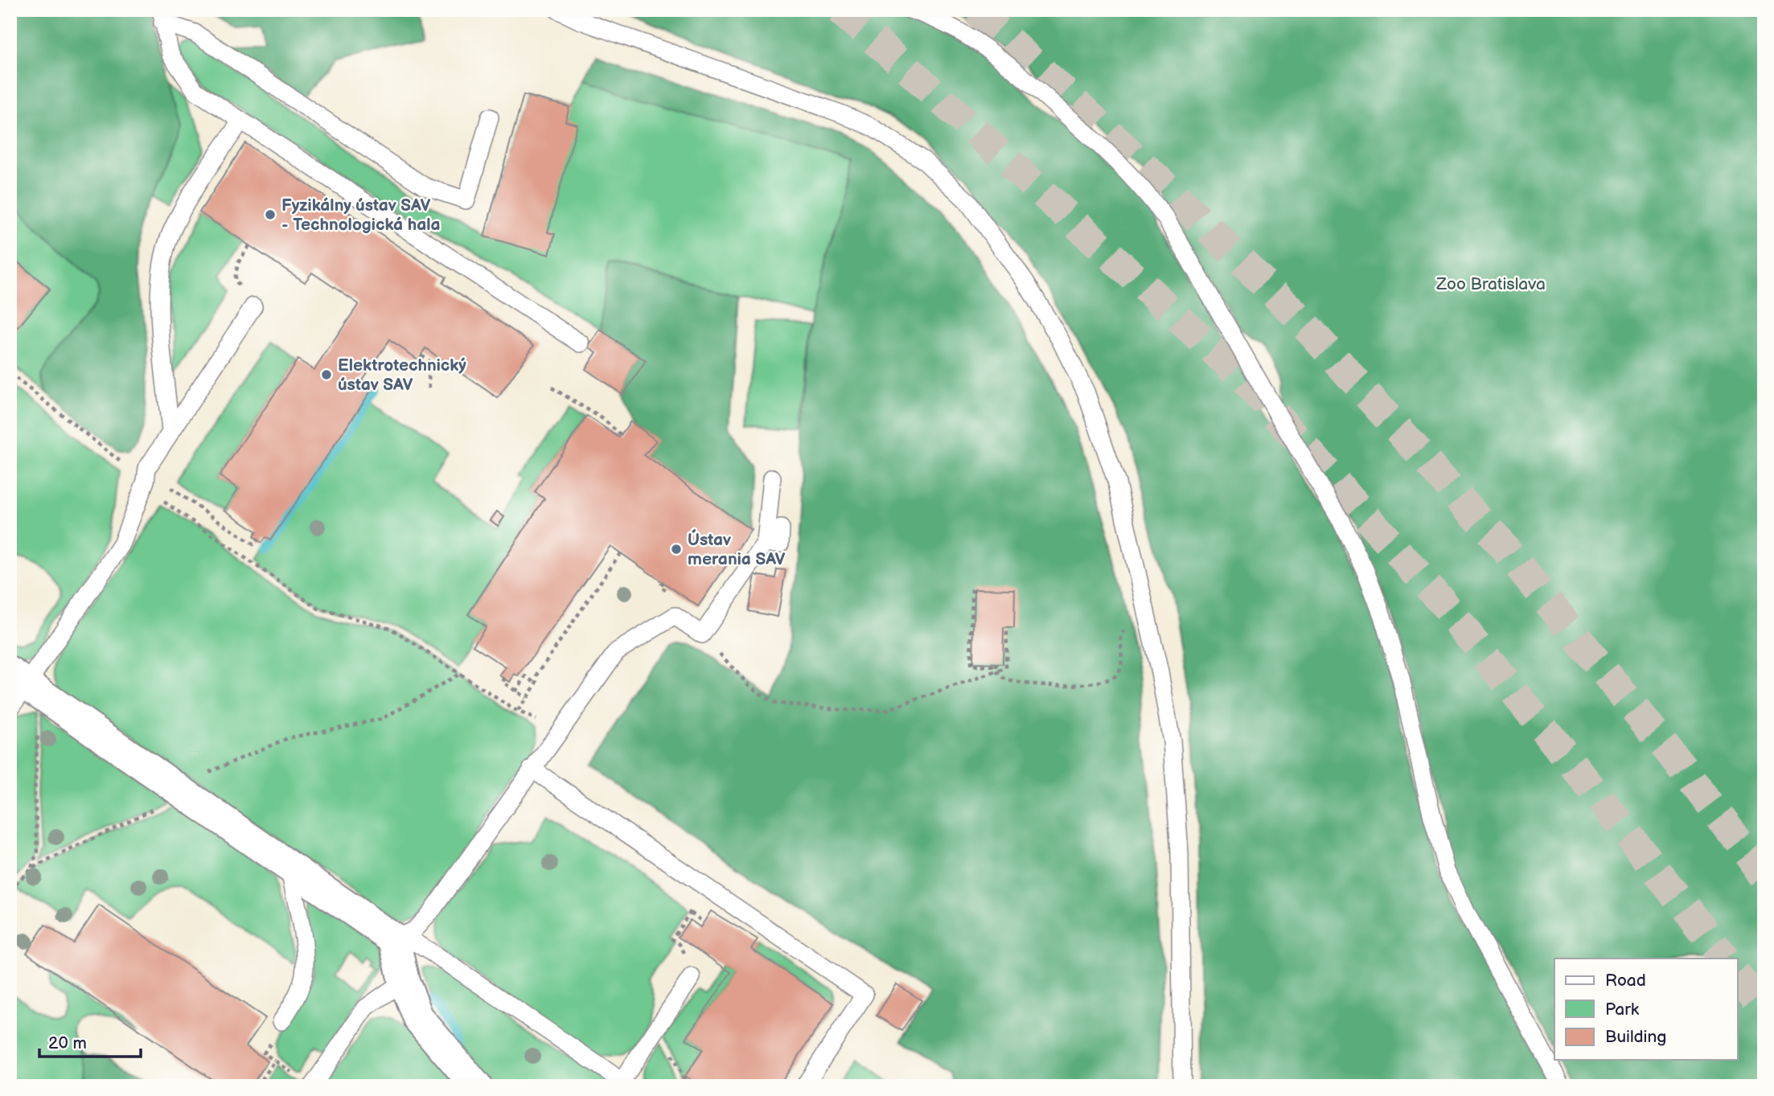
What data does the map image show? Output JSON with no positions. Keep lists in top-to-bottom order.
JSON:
{
  "parks": ["Zoo Bratislava"],
  "places": ["Fyzikálny ústav SAV - Technologická hala", "Elektrotechnický ústav SAV", "Ústav merania SAV"],
  "legend": ["Road", "Park", "Building"],
  "scale_bar": "20 m"
}
